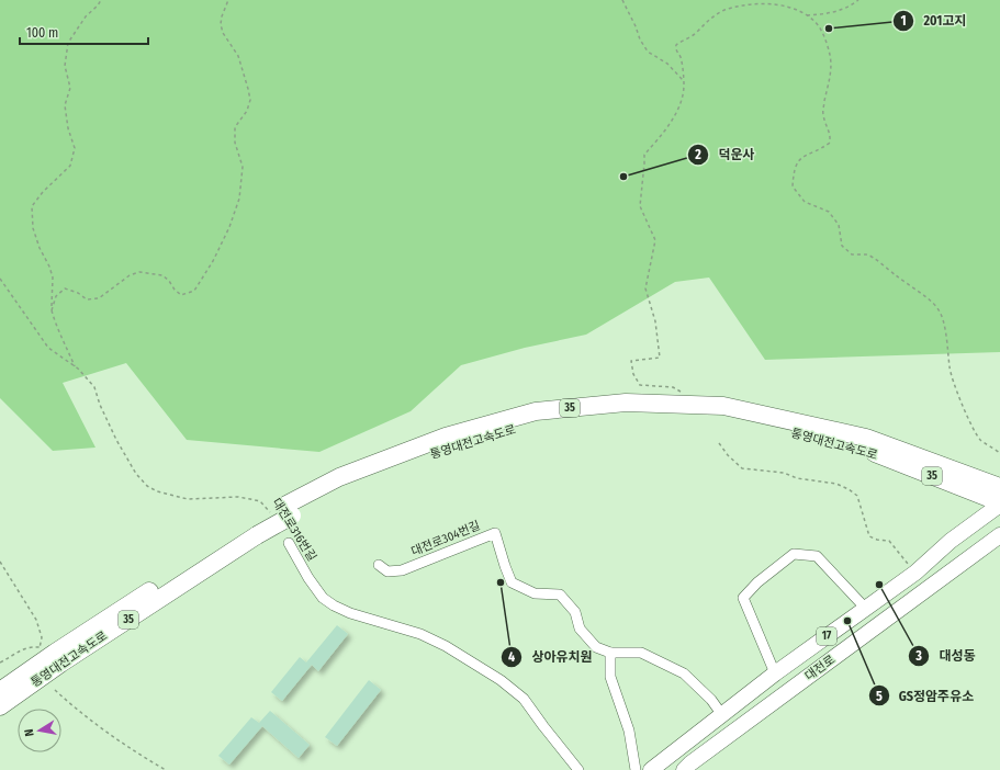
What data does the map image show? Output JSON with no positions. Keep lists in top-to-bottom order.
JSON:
{
  "streets": {
    "highway": ["35", "통영대전고속도로"],
    "main road": ["17", "대전로"],
    "street": ["대전로316번길", "대전로304번길"]
  },
  "crossings": [
    ["통영대전고속도로", "대전로"],
    ["대전로304번길", "대전로"]
  ],
  "places": [
    "201고지",
    "덕운사",
    "상아유치원",
    "대성동",
    "GS정암주유소"
  ],
  "scale_bar": "100 m",
  "north": "left"
}
